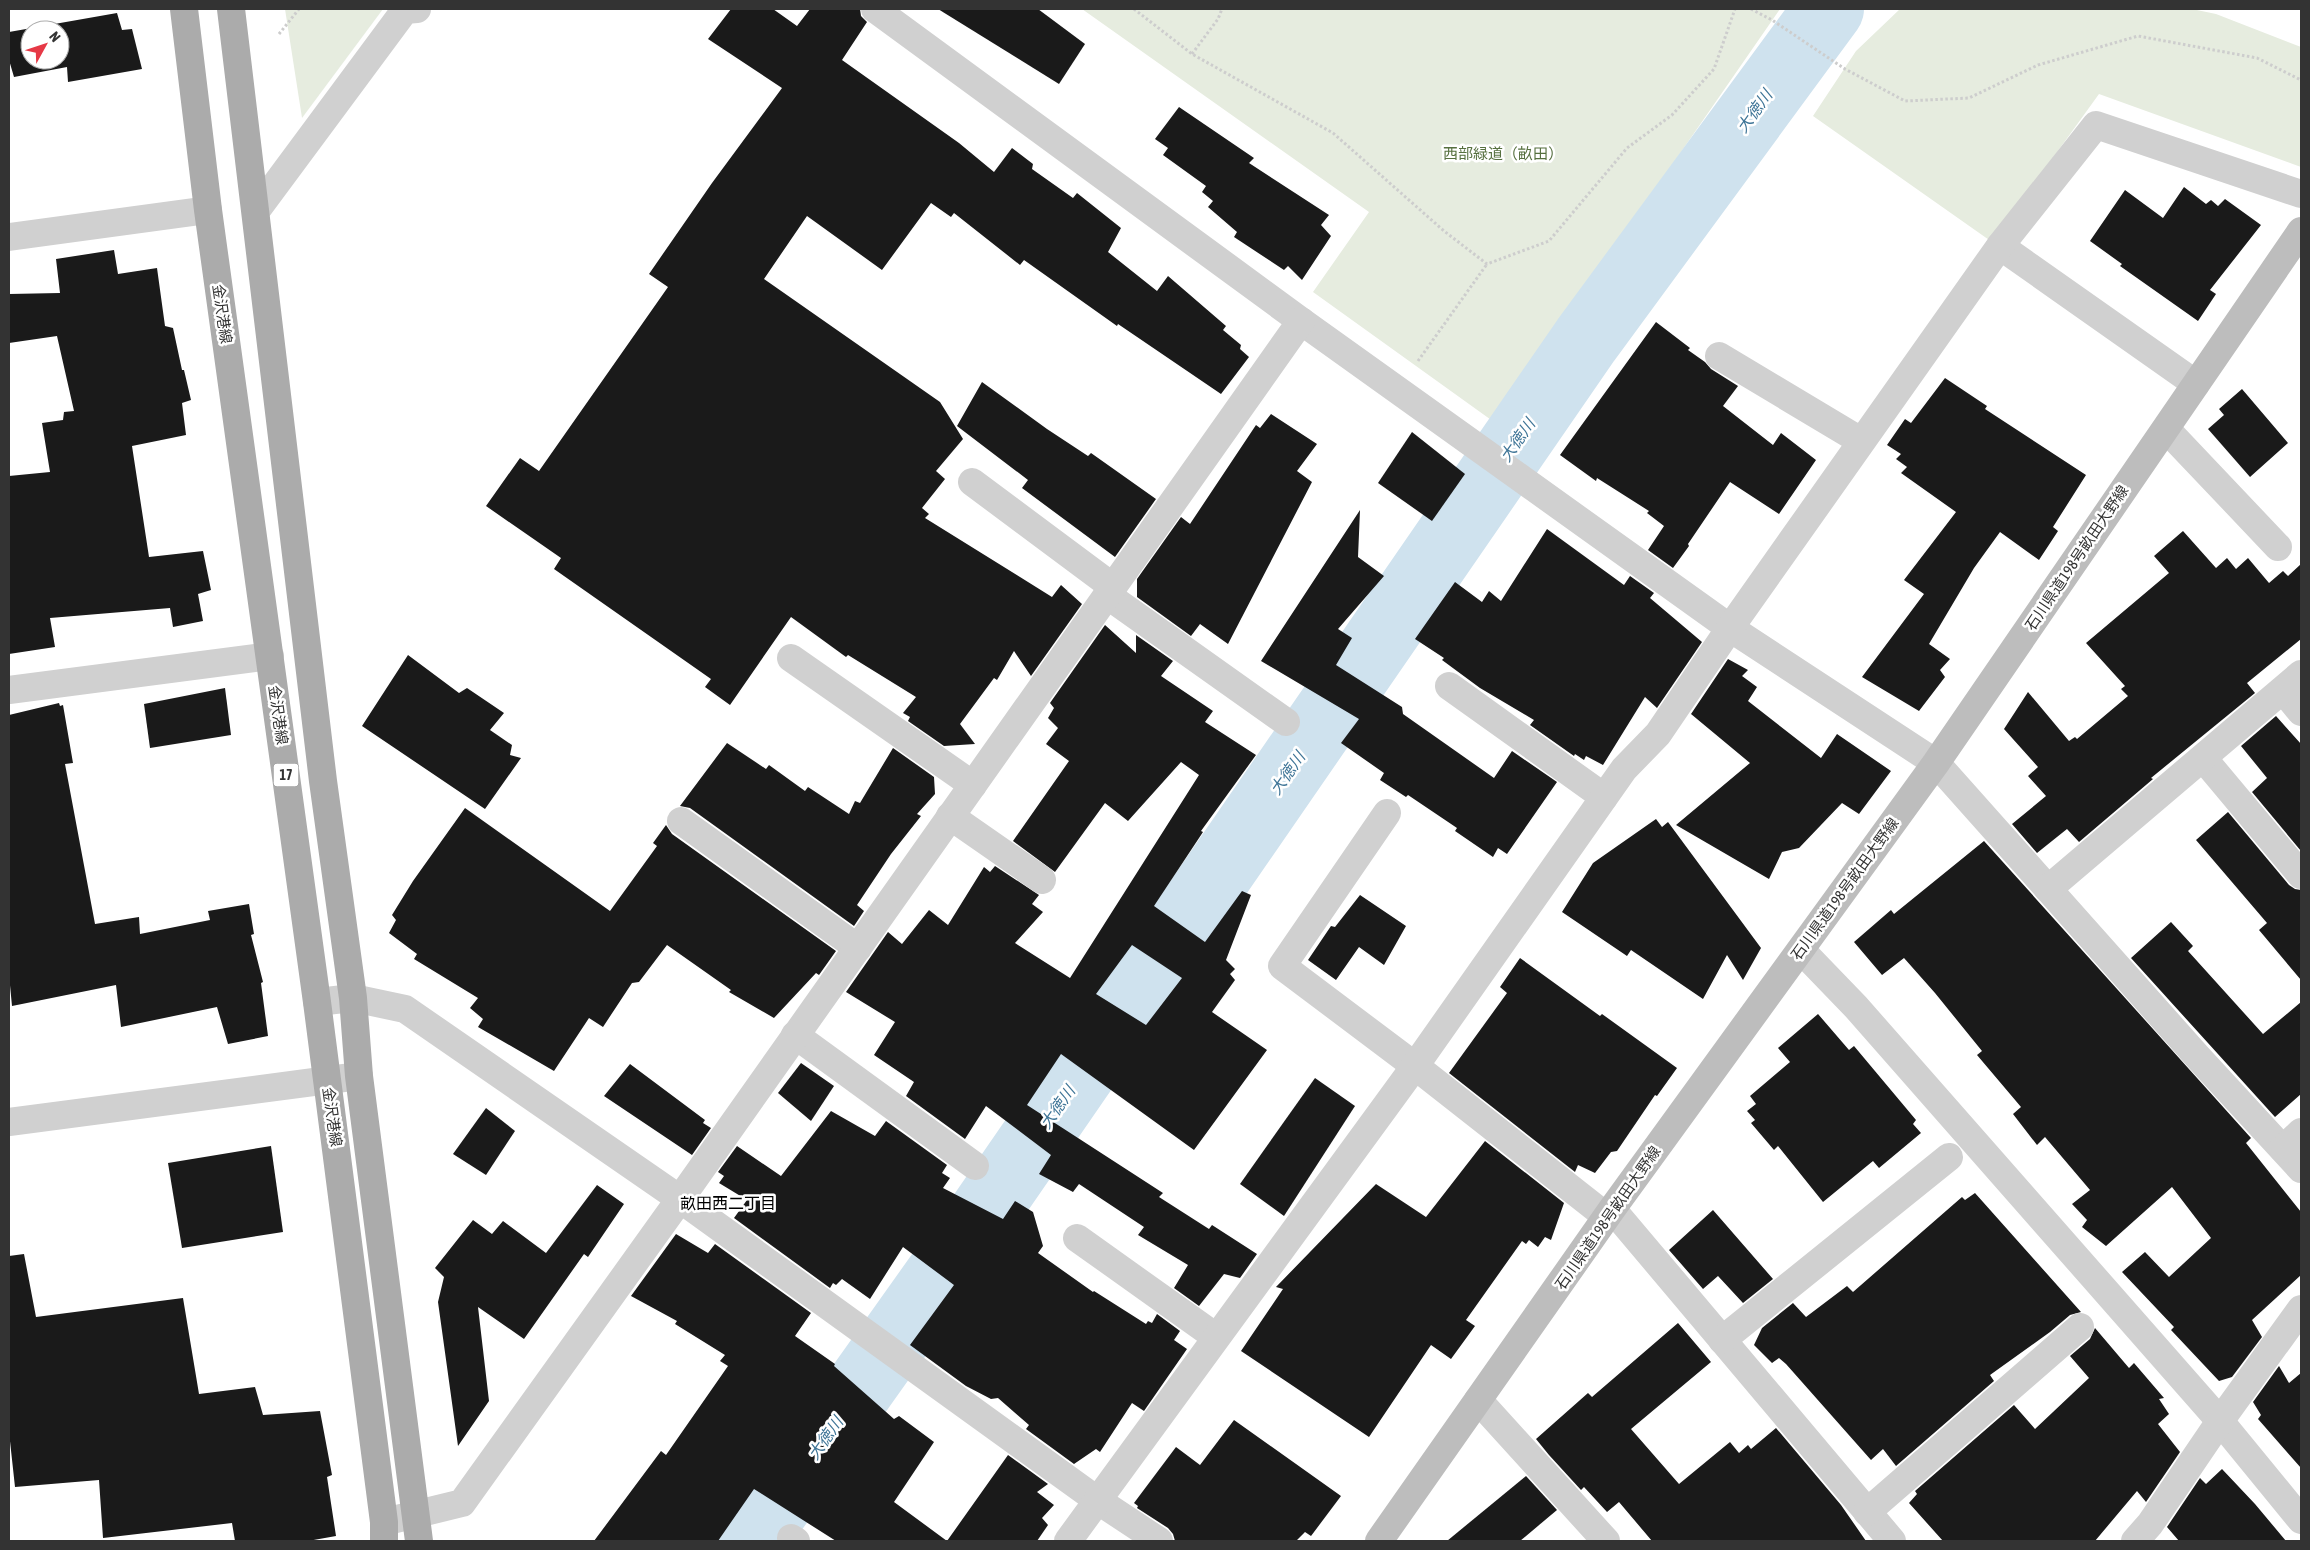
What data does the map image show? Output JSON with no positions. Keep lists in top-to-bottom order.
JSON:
{
  "streets": {
    "main road": ["金沢港線", "石川県道198号畝田大野線", "17"]
  },
  "districts": ["畝田西二丁目"],
  "water": ["大徳川"],
  "parks": ["西部緑道（畝田）"],
  "north": "top right"
}
